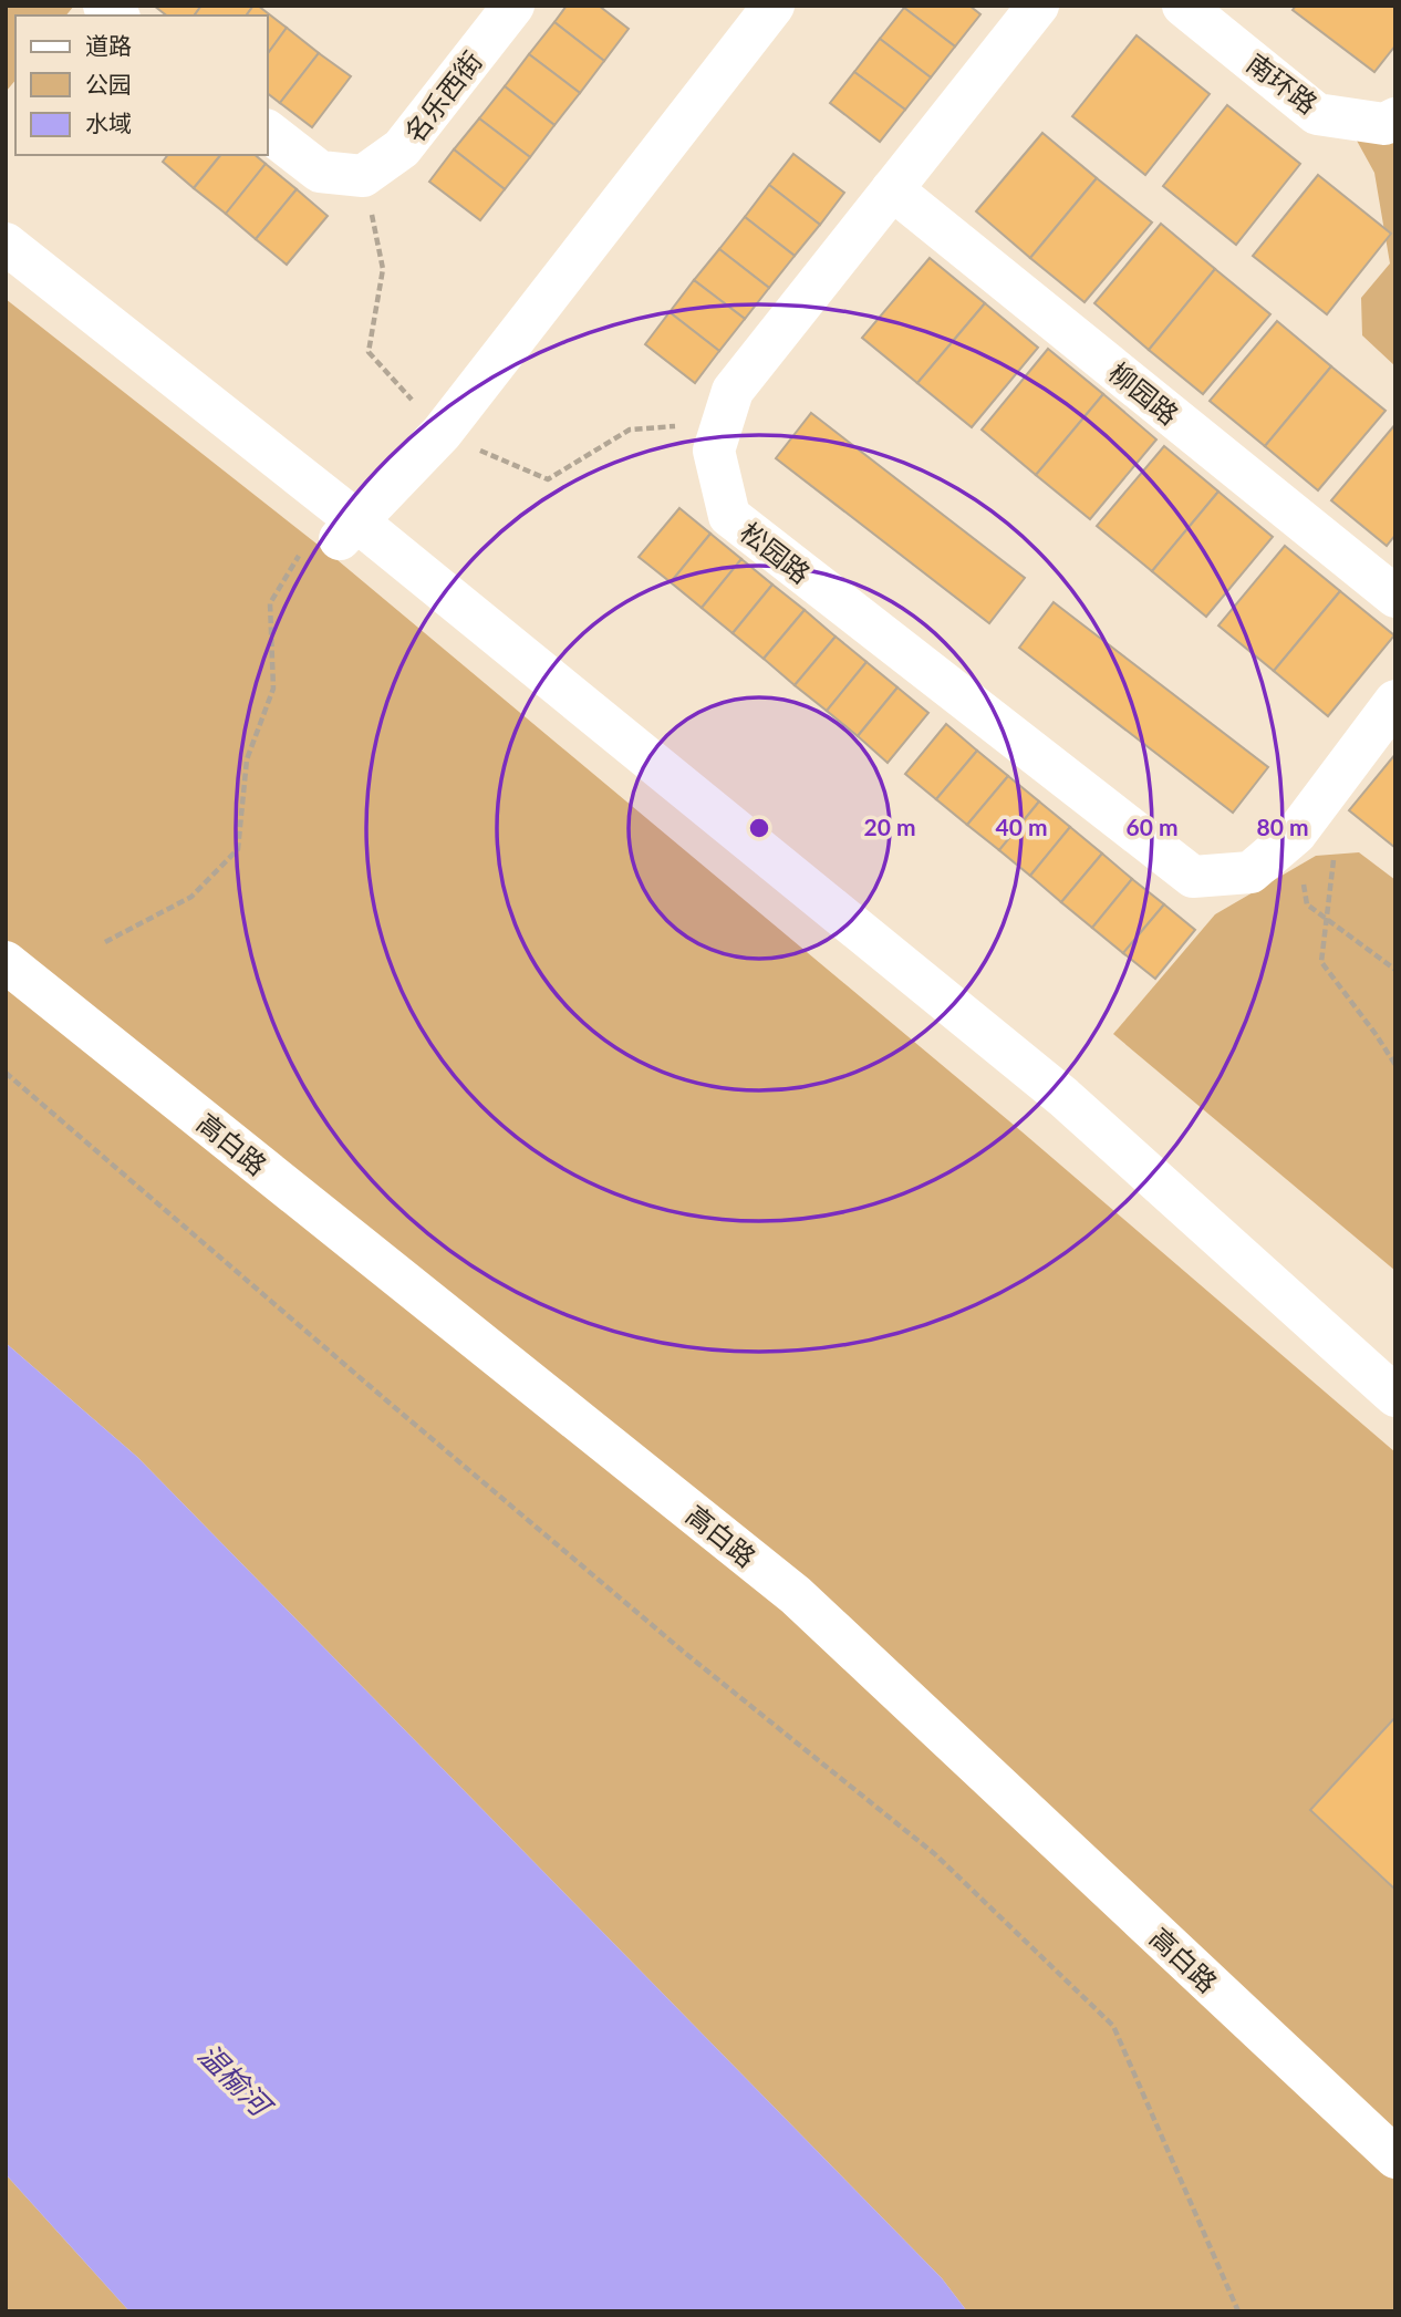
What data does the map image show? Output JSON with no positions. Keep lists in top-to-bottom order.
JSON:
{
  "streets": {
    "street": [
      "南环路",
      "名乐西街",
      "柳园路",
      "松园路",
      "高白路"
    ]
  },
  "crossings": [
    ["柳园路", "松园路"]
  ],
  "water": ["温榆河"],
  "legend": ["道路", "公园", "水域"],
  "rings": [
    "20 m",
    "40 m",
    "60 m",
    "80 m"
  ]
}
